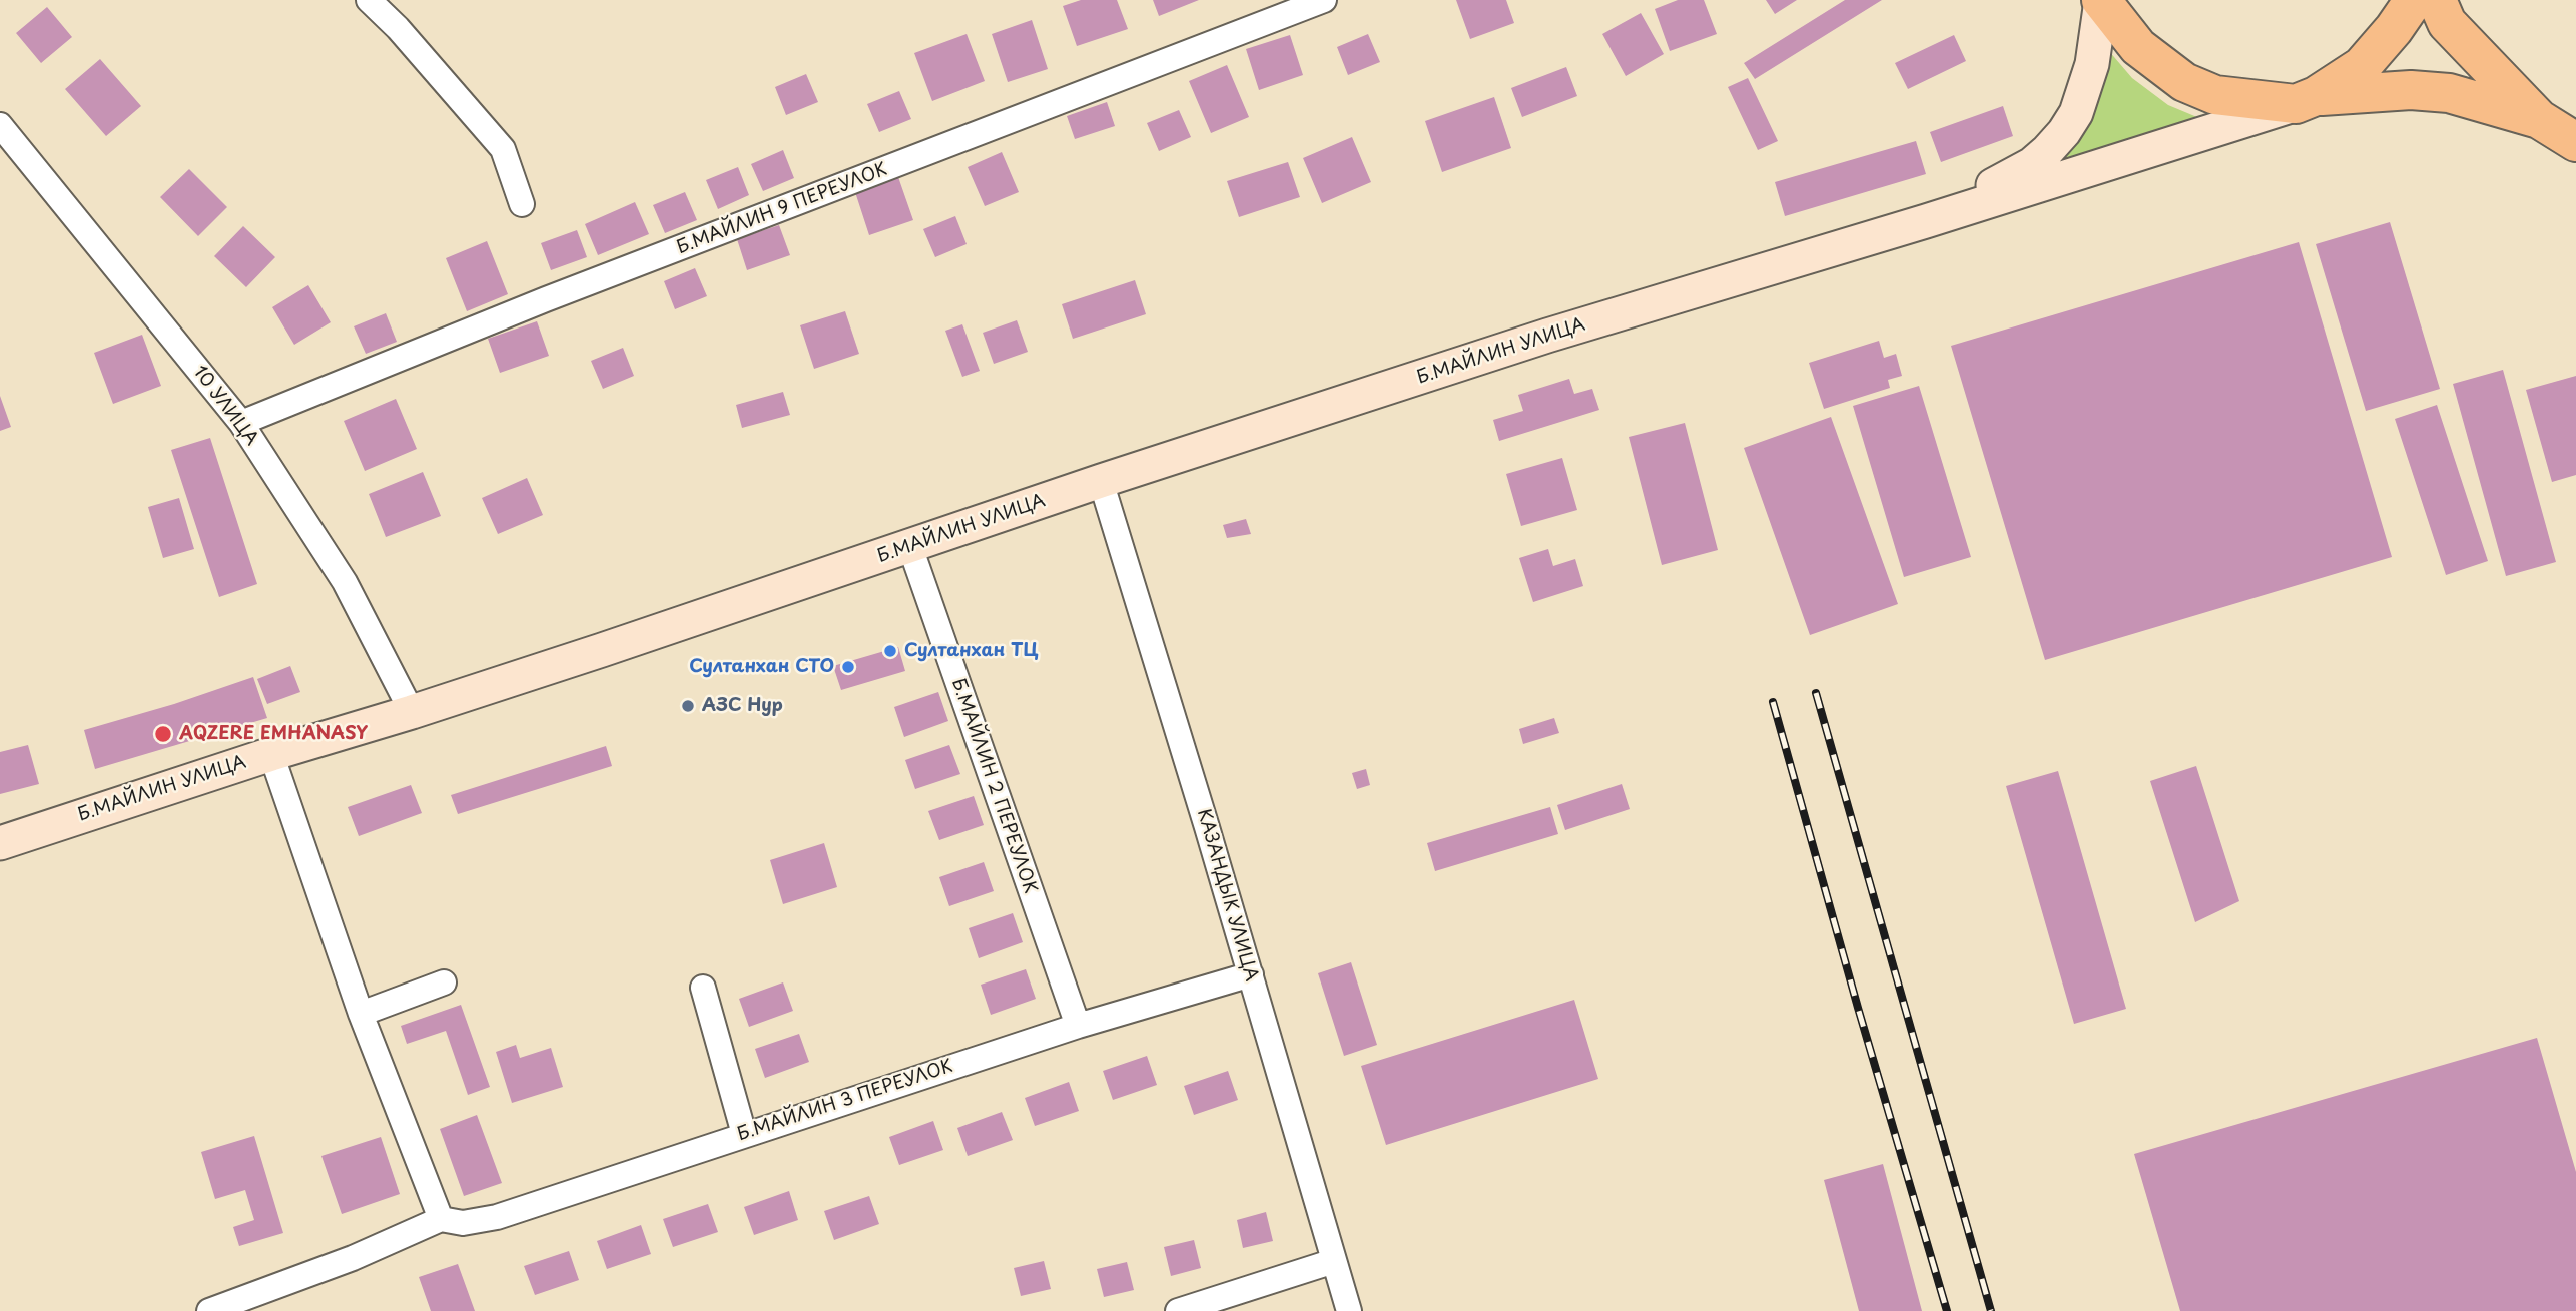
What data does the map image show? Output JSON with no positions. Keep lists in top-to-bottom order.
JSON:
{
  "streets": {
    "street": [
      "Б.МАЙЛИН 9 ПЕРЕУЛОК",
      "Б.МАЙЛИН УЛИЦА",
      "10 УЛИЦА",
      "Б.МАЙЛИН 2 ПЕРЕУЛОК",
      "КАЗАНДЫК УЛИЦА",
      "Б.МАЙЛИН 3 ПЕРЕУЛОК"
    ]
  },
  "crossings": [
    ["Б.МАЙЛИН 9 ПЕРЕУЛОК", "10 УЛИЦА"],
    ["Б.МАЙЛИН УЛИЦА", "10 УЛИЦА"],
    ["Б.МАЙЛИН УЛИЦА", "Б.МАЙЛИН 2 ПЕРЕУЛОК"],
    ["Б.МАЙЛИН УЛИЦА", "КАЗАНДЫК УЛИЦА"],
    ["Б.МАЙЛИН 2 ПЕРЕУЛОК", "Б.МАЙЛИН 3 ПЕРЕУЛОК"],
    ["КАЗАНДЫК УЛИЦА", "Б.МАЙЛИН 3 ПЕРЕУЛОК"]
  ],
  "places": [
    "Султанхан ТЦ",
    "Султанхан СТО",
    "АЗС Нур",
    "AQZERE EMHANASY"
  ]
}
